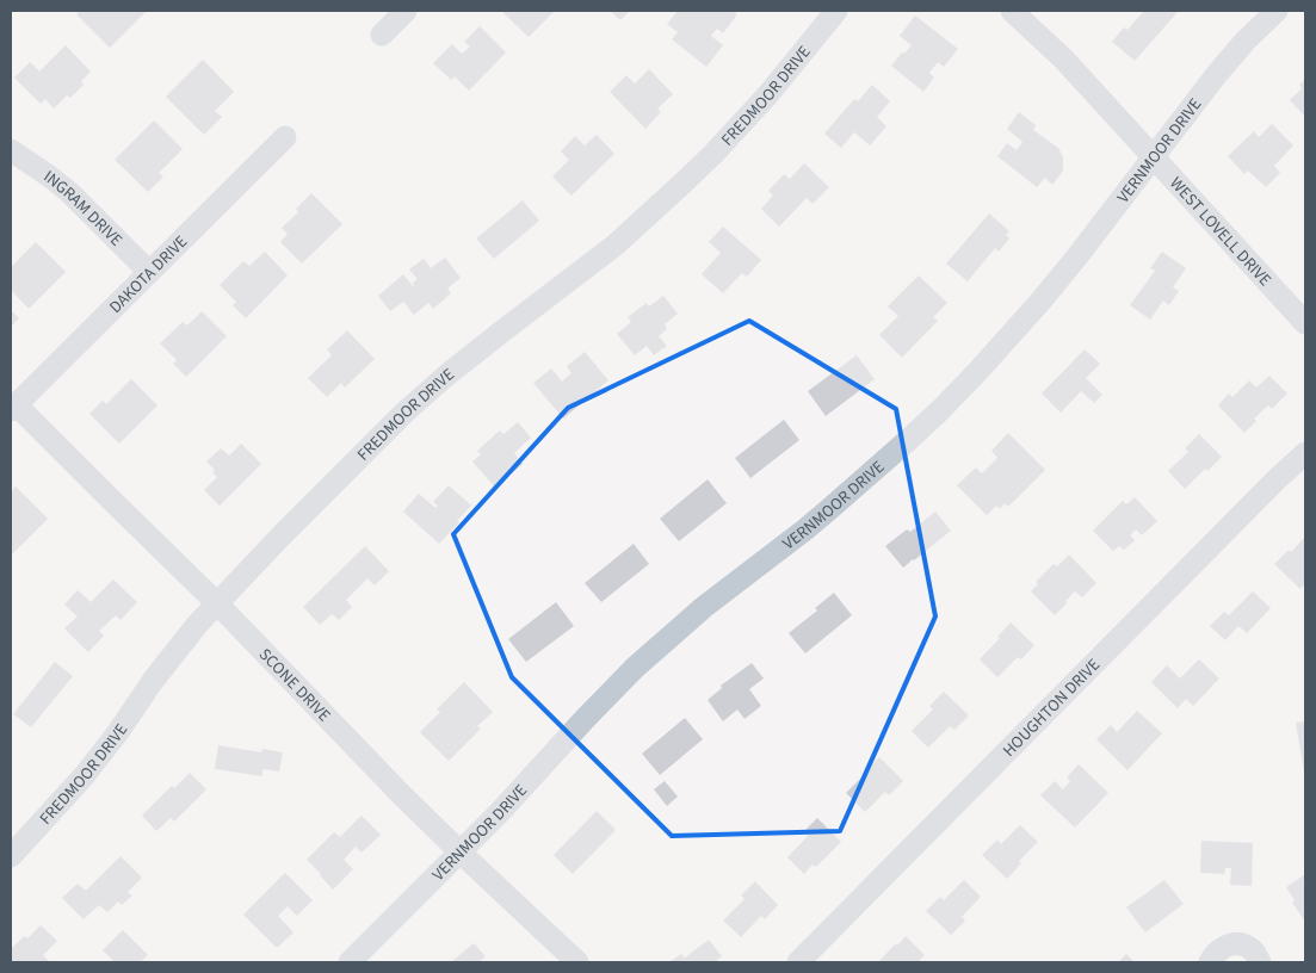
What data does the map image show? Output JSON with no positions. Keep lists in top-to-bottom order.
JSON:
{
  "streets": {
    "street": [
      "FREDMOOR DRIVE",
      "VERNMOOR DRIVE",
      "INGRAM DRIVE",
      "WEST LOVELL DRIVE",
      "DAKOTA DRIVE",
      "SCONE DRIVE",
      "HOUGHTON DRIVE"
    ]
  },
  "crossings": [
    ["FREDMOOR DRIVE", "SCONE DRIVE"],
    ["VERNMOOR DRIVE", "WEST LOVELL DRIVE"],
    ["VERNMOOR DRIVE", "SCONE DRIVE"],
    ["INGRAM DRIVE", "DAKOTA DRIVE"],
    ["DAKOTA DRIVE", "SCONE DRIVE"]
  ]
}
